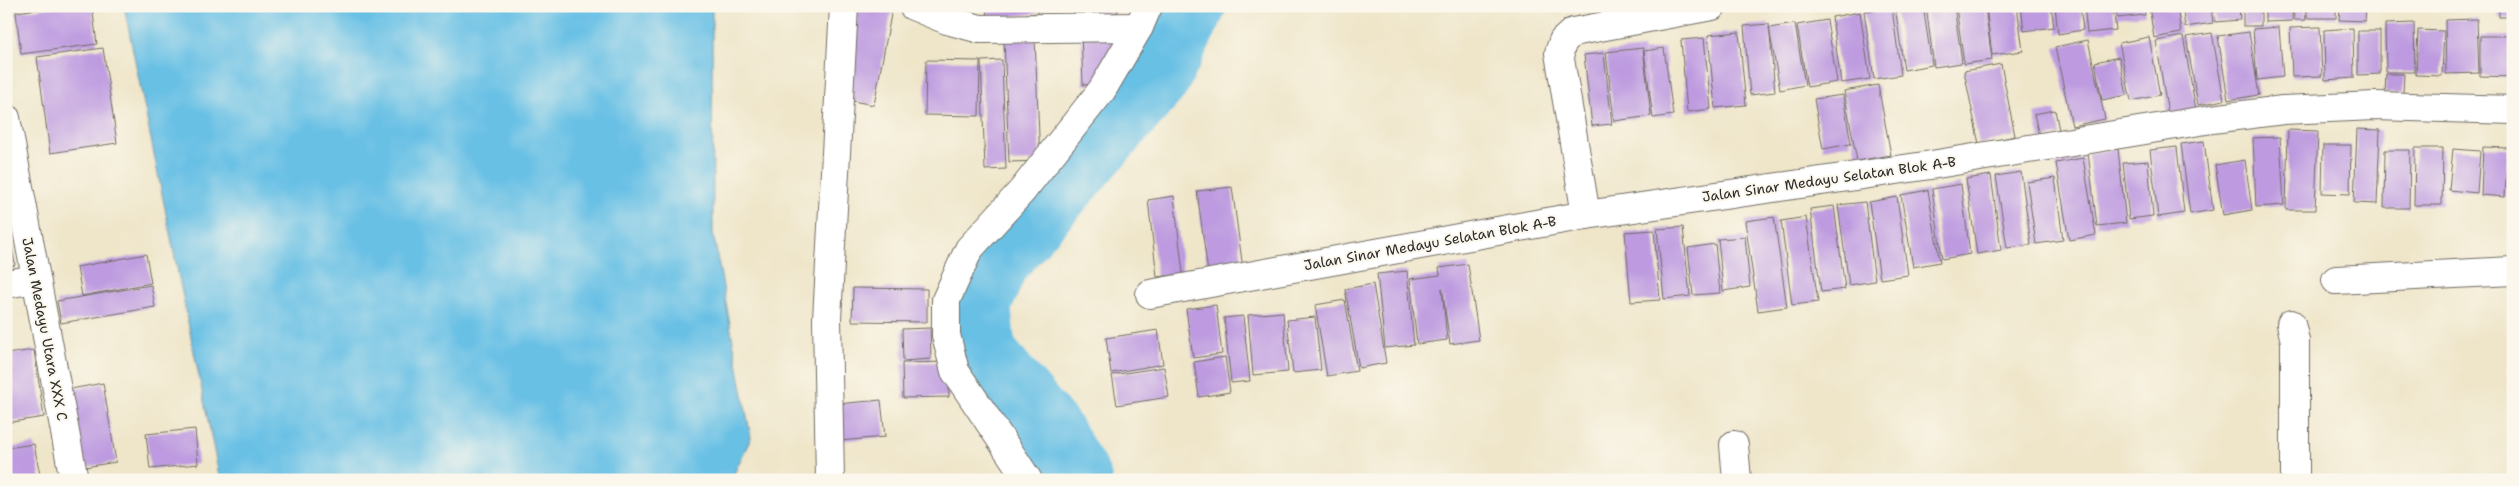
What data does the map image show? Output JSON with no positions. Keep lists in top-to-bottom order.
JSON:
{
  "streets": {
    "street": ["Jalan Sinar Medayu Selatan Blok A-B", "Jalan Medayu Utara XXX C"]
  }
}
